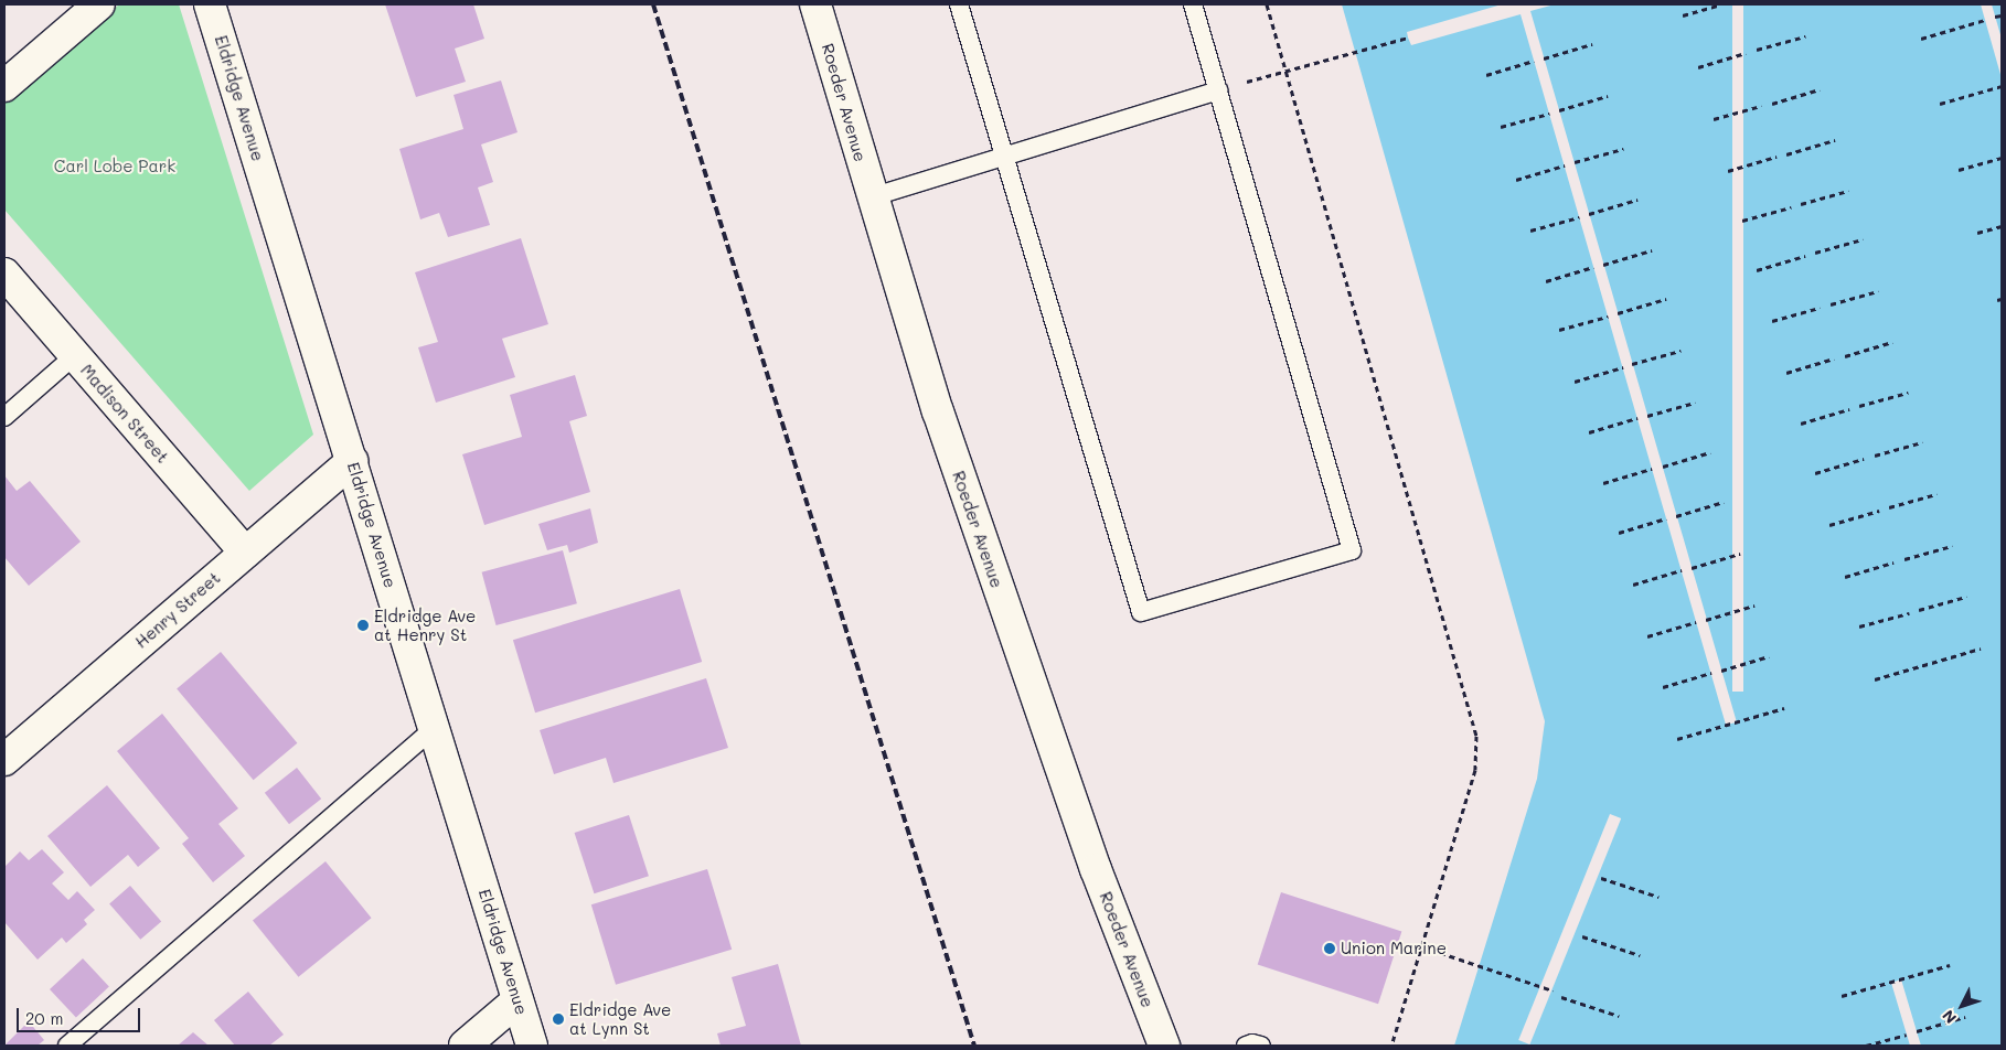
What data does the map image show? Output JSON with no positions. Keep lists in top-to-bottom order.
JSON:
{
  "streets": {
    "street": [
      "Eldridge Avenue",
      "Roeder Avenue",
      "Madison Street",
      "Henry Street"
    ]
  },
  "crossings": [
    ["Eldridge Avenue", "Henry Street"],
    ["Madison Street", "Henry Street"]
  ],
  "parks": ["Carl Lobe Park"],
  "places": ["Eldridge Ave at Henry St", "Union Marine", "Eldridge Ave at Lynn St"],
  "scale_bar": "20 m",
  "north": "bottom left"
}
